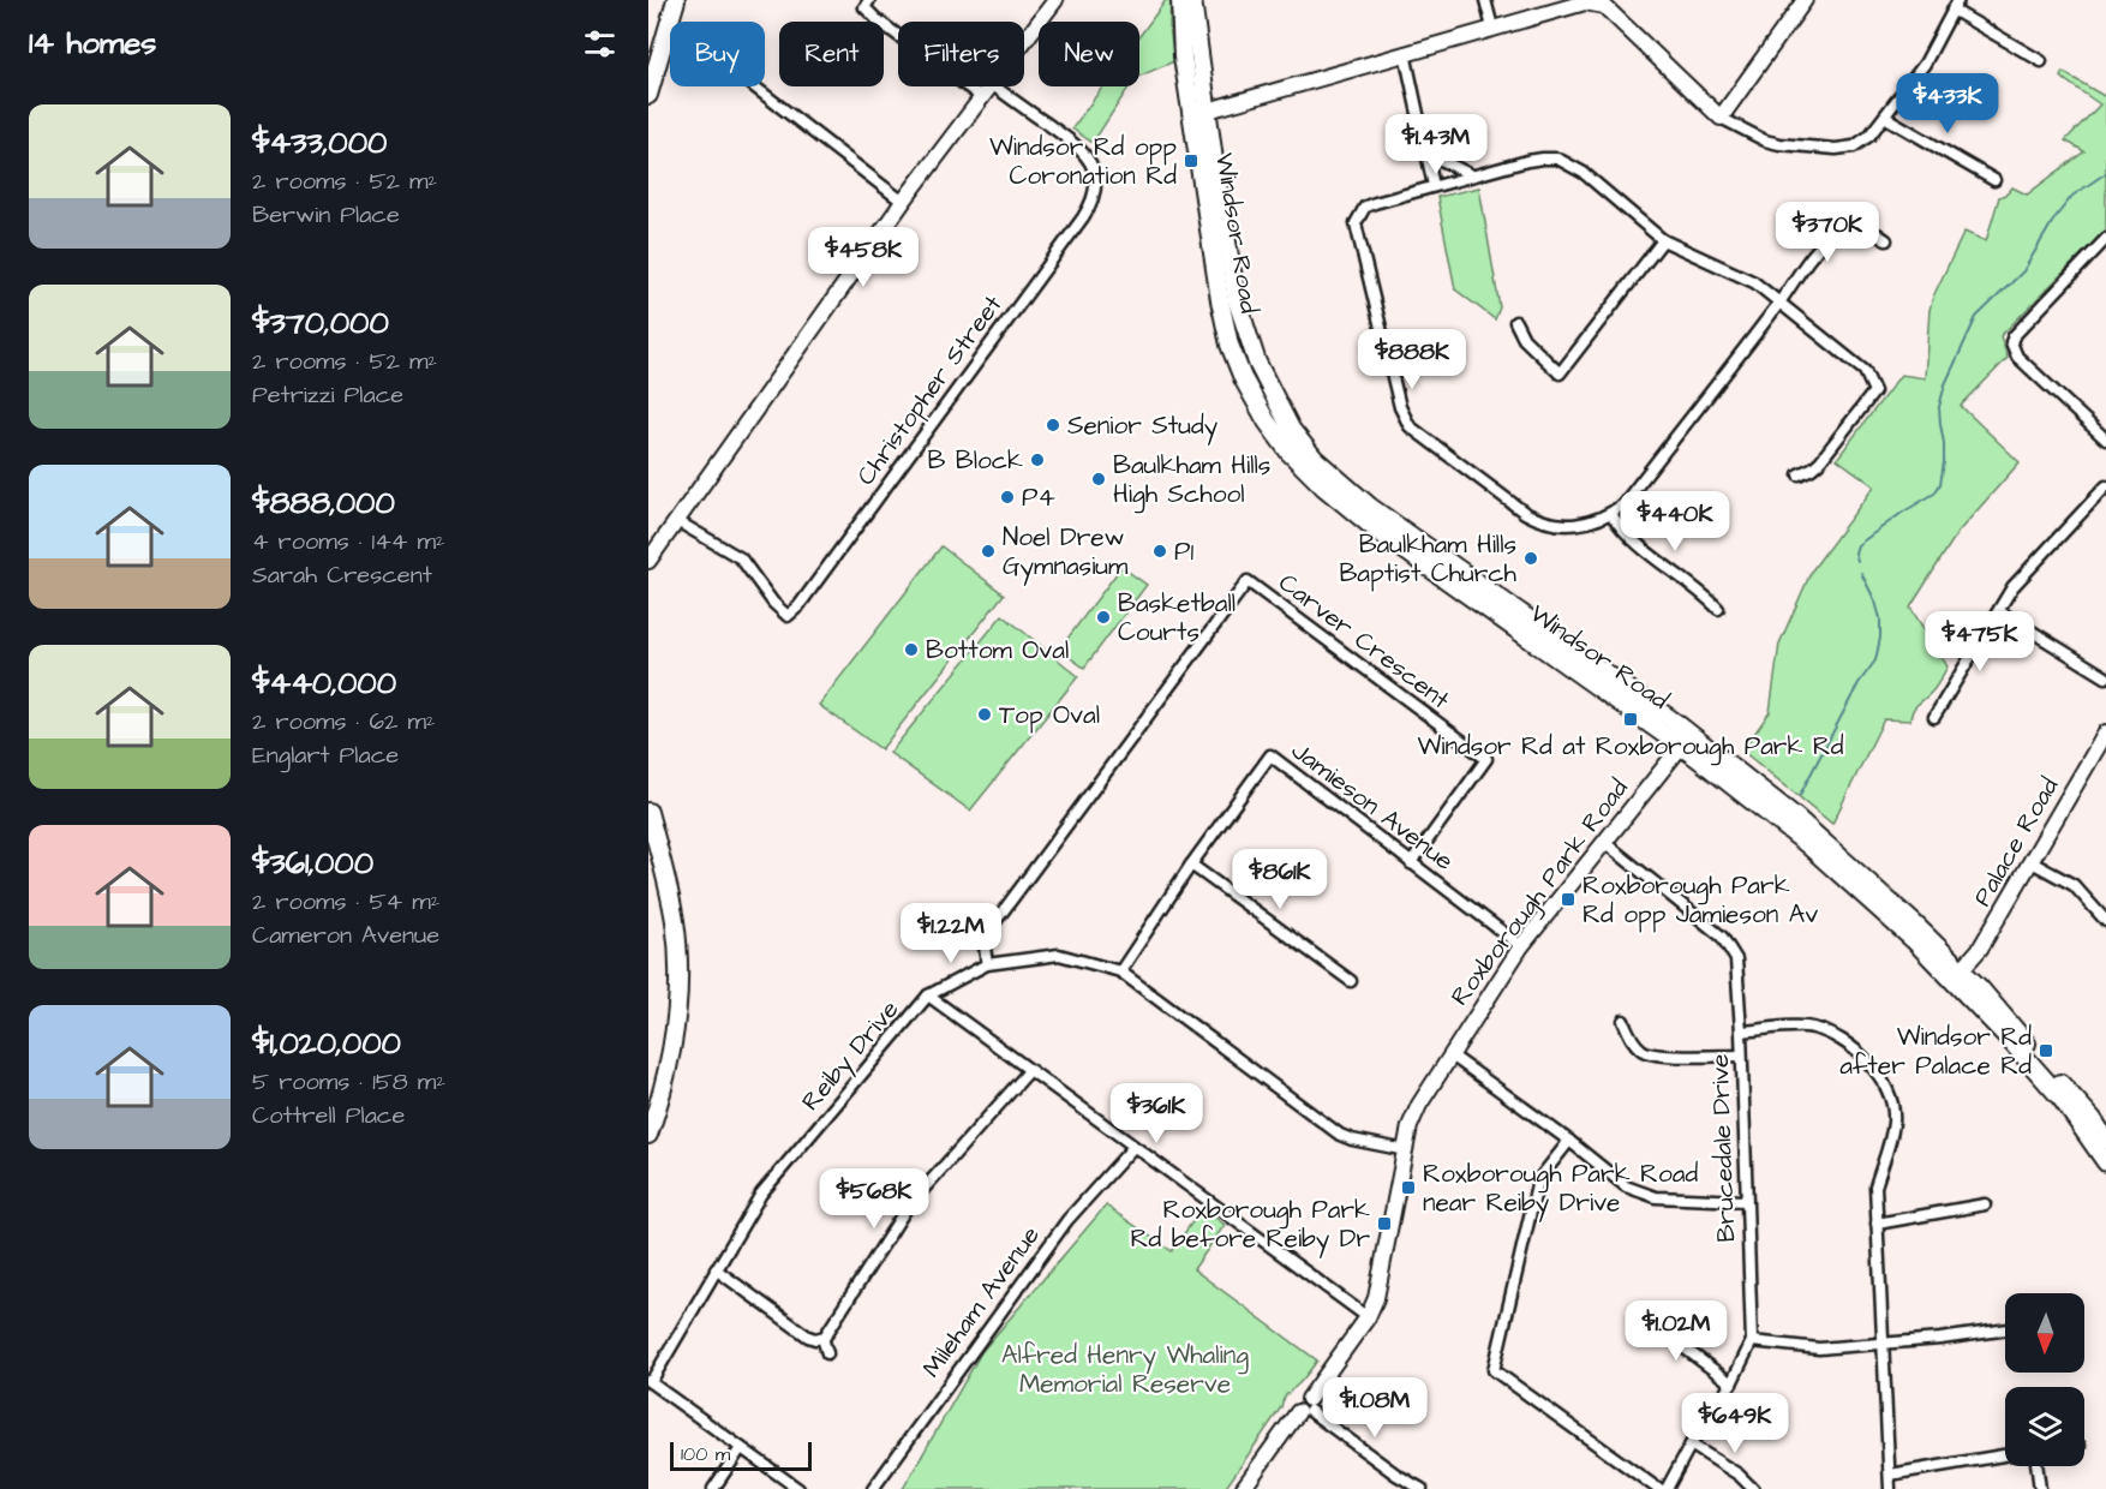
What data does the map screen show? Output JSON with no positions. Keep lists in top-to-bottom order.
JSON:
{
  "streets": {
    "main road": ["Windsor Road"],
    "street": [
      "Christopher Street",
      "Carver Crescent",
      "Jamieson Avenue",
      "Palace Road",
      "Roxborough Park Road",
      "Reiby Drive",
      "Brucedale Drive",
      "Mileham Avenue"
    ]
  },
  "crossings": [
    ["Windsor Road", "Palace Road"],
    ["Windsor Road", "Roxborough Park Road"],
    ["Carver Crescent", "Jamieson Avenue"],
    ["Carver Crescent", "Reiby Drive"],
    ["Jamieson Avenue", "Roxborough Park Road"],
    ["Jamieson Avenue", "Reiby Drive"],
    ["Roxborough Park Road", "Reiby Drive"],
    ["Roxborough Park Road", "Brucedale Drive"]
  ],
  "parks": ["Alfred Henry Whaling Memorial Reserve"],
  "places": {
    "transit": [
      "Windsor Rd opp Coronation Rd",
      "Windsor Rd at Roxborough Park Rd",
      "Roxborough Park Rd opp Jamieson Av",
      "Windsor Rd after Palace Rd",
      "Roxborough Park Road near Reiby Drive",
      "Roxborough Park Rd before Reiby Dr"
    ],
    "other": [
      "Senior Study",
      "B Block",
      "Baulkham Hills High School",
      "P4",
      "Noel Drew Gymnasium",
      "P1",
      "Baulkham Hills Baptist Church",
      "Basketball Courts",
      "Bottom Oval",
      "Top Oval"
    ]
  },
  "scale_bar": "100 m",
  "north": "bottom",
  "page": {
    "heading": "14 homes",
    "chip": [
      "Buy",
      "Rent",
      "Filters",
      "New"
    ],
    "price": [
      "$433K",
      "$1.43M",
      "$370K",
      "$458K",
      "$888K",
      "$440K",
      "$475K",
      "$861K",
      "$1.22M",
      "$361K",
      "$568K",
      "$1.02M",
      "$1.08M",
      "$649K"
    ],
    "list": [
      {
        "name": "$433,000",
        "note": "2 rooms · 52 m² · Berwin Place"
      },
      {
        "name": "$370,000",
        "note": "2 rooms · 52 m² · Petrizzi Place"
      },
      {
        "name": "$888,000",
        "note": "4 rooms · 144 m² · Sarah Crescent"
      },
      {
        "name": "$440,000",
        "note": "2 rooms · 62 m² · Englart Place"
      },
      {
        "name": "$361,000",
        "note": "2 rooms · 54 m² · Cameron Avenue"
      },
      {
        "name": "$1,020,000",
        "note": "5 rooms · 158 m² · Cottrell Place"
      }
    ],
    "scale": "100 m"
  }
}
